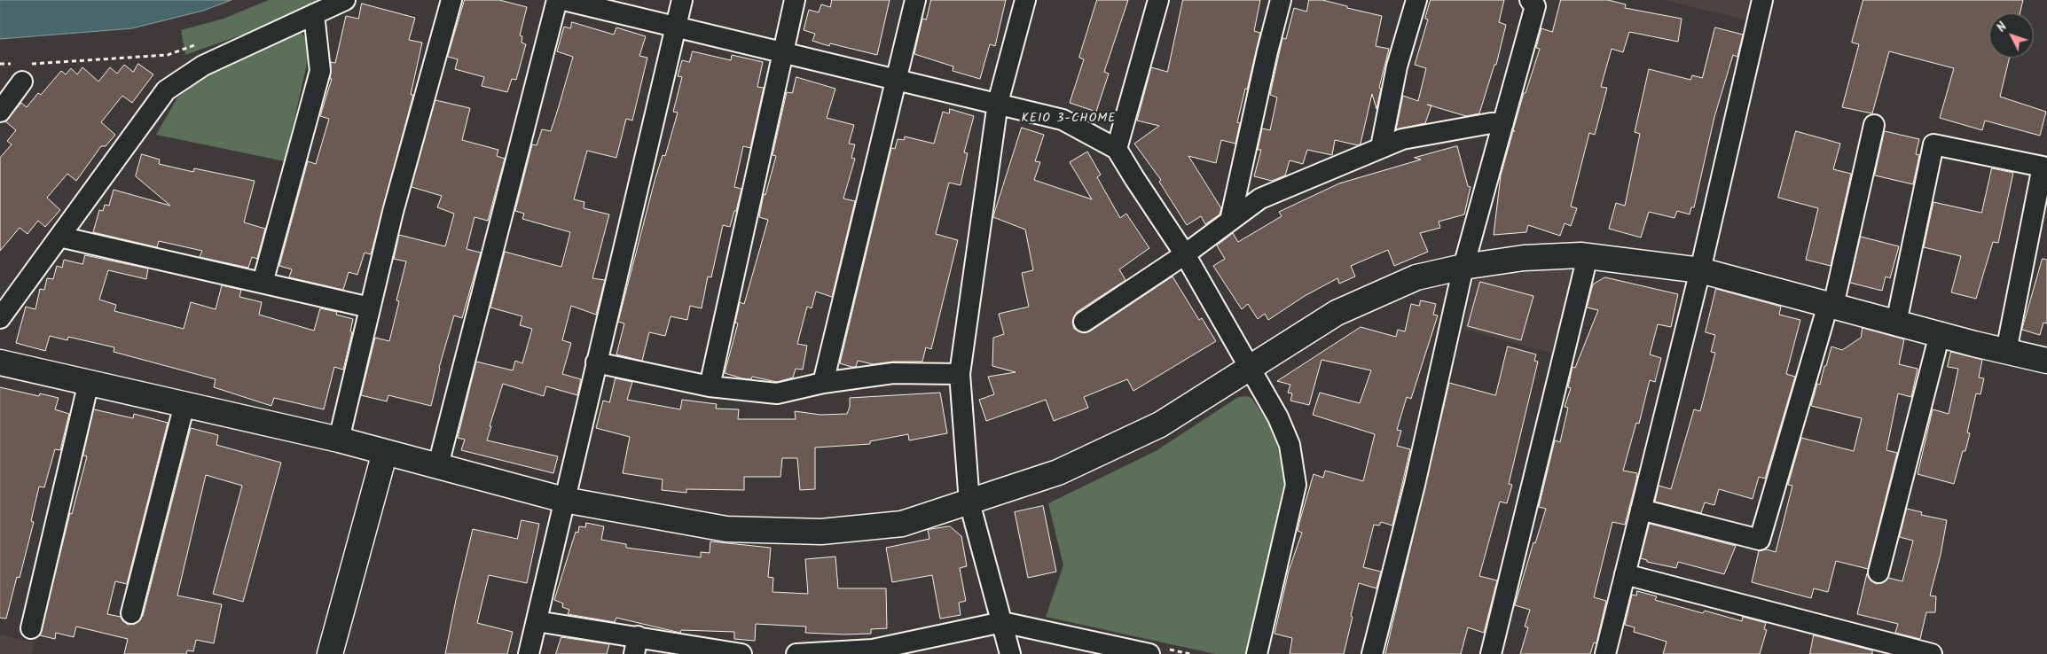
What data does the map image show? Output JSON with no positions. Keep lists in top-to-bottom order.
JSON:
{
  "districts": ["KEIO 3-CHOME"],
  "north": "top left"
}
